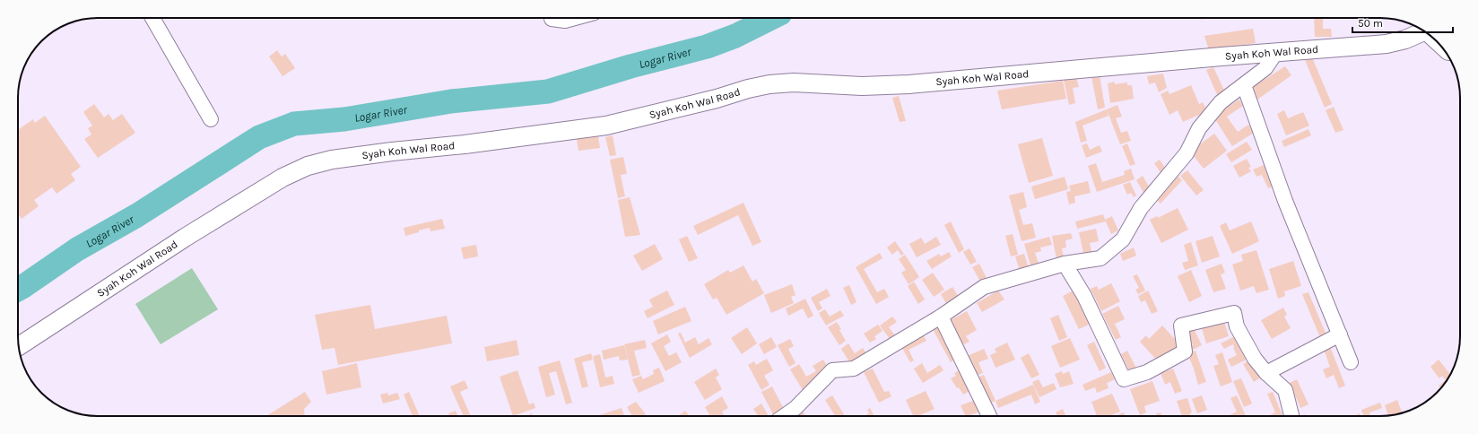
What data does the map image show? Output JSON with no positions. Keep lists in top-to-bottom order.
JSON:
{
  "streets": {
    "street": ["Syah Koh Wal Road"]
  },
  "water": ["Logar River"],
  "scale_bar": "50 m"
}
